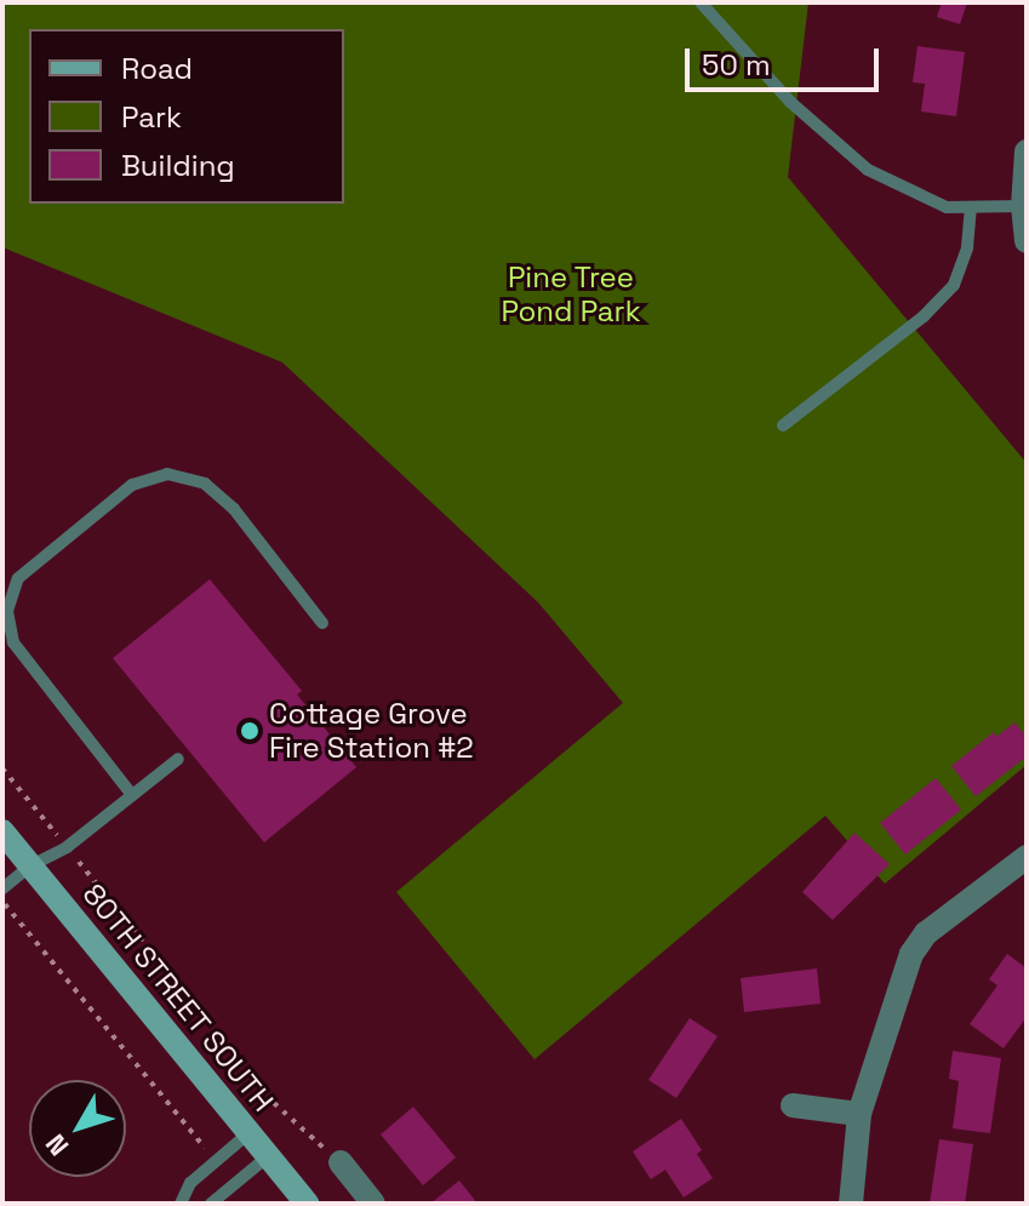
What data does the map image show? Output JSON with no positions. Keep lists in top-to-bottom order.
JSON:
{
  "streets": {
    "main road": ["80TH STREET SOUTH"]
  },
  "parks": ["Pine Tree Pond Park"],
  "places": ["Cottage Grove Fire Station #2"],
  "legend": ["Road", "Park", "Building"],
  "scale_bar": "50 m",
  "north": "bottom left"
}
